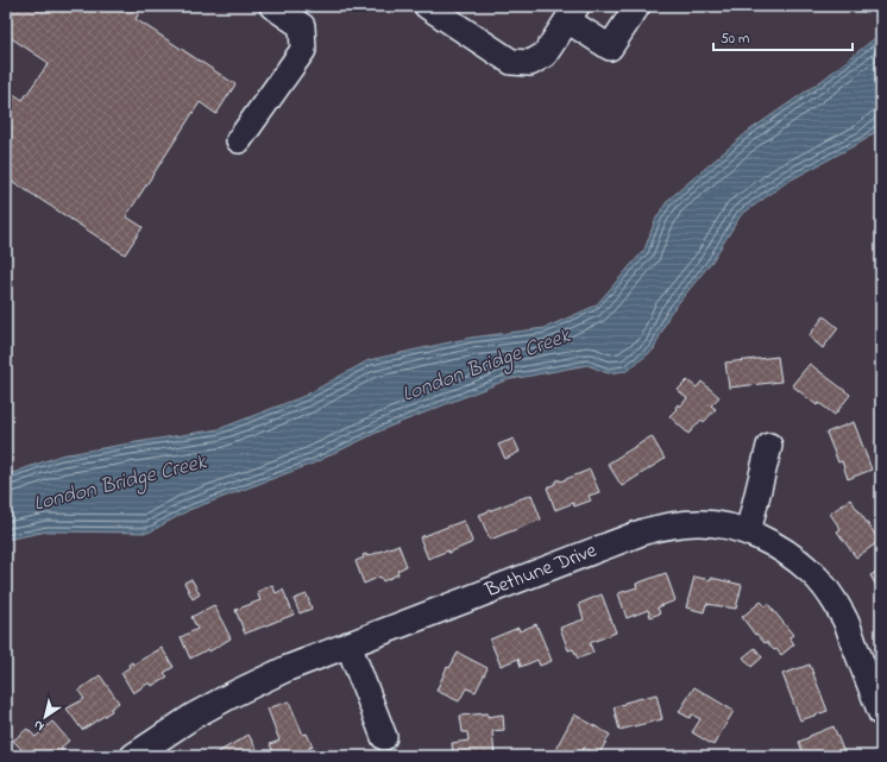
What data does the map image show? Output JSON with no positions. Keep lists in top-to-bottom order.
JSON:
{
  "streets": {
    "street": ["Bethune Drive"]
  },
  "water": ["London Bridge Creek"],
  "scale_bar": "50 m",
  "north": "bottom left"
}
